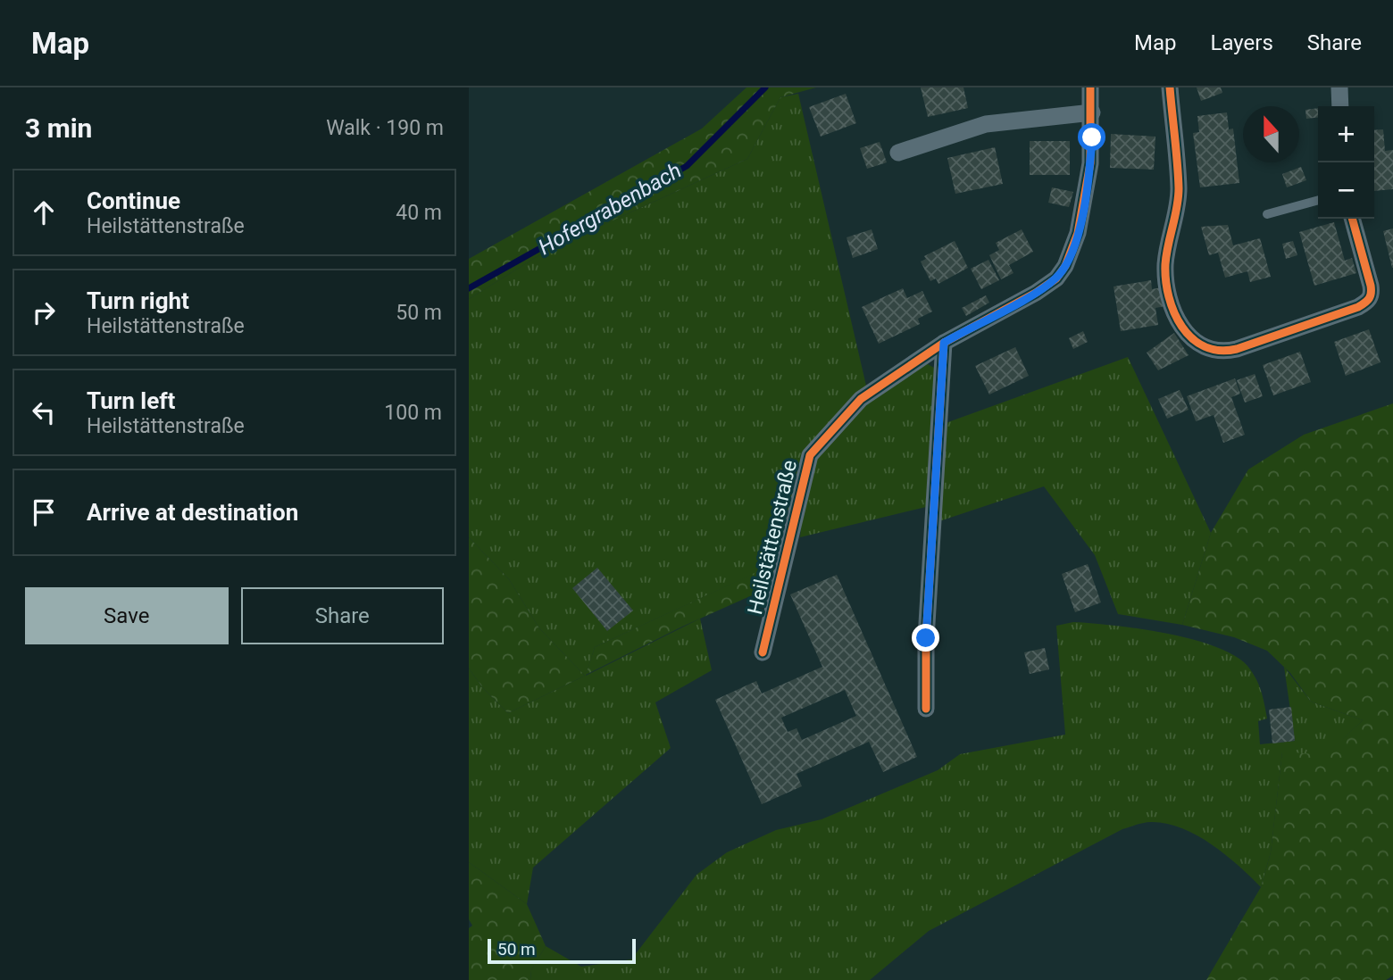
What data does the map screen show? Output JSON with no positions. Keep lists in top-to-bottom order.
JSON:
{
  "streets": {
    "street": ["Heilstättenstraße"]
  },
  "water": ["Hofergrabenbach"],
  "scale_bar": "50 m",
  "north": "top",
  "page": {
    "header": "Map",
    "nav": ["Map", "Layers", "Share"],
    "heading": ["3 min", "Walk · 190 m"],
    "map_buttons": ["+", "−"],
    "list": [
      ["Continue", "Heilstättenstraße", "40 m"],
      ["Turn right", "Heilstättenstraße", "50 m"],
      ["Turn left", "Heilstättenstraße", "100 m"],
      "Arrive at destination"
    ],
    "buttons": ["Save", "Share"],
    "scale": "50 m"
  }
}
